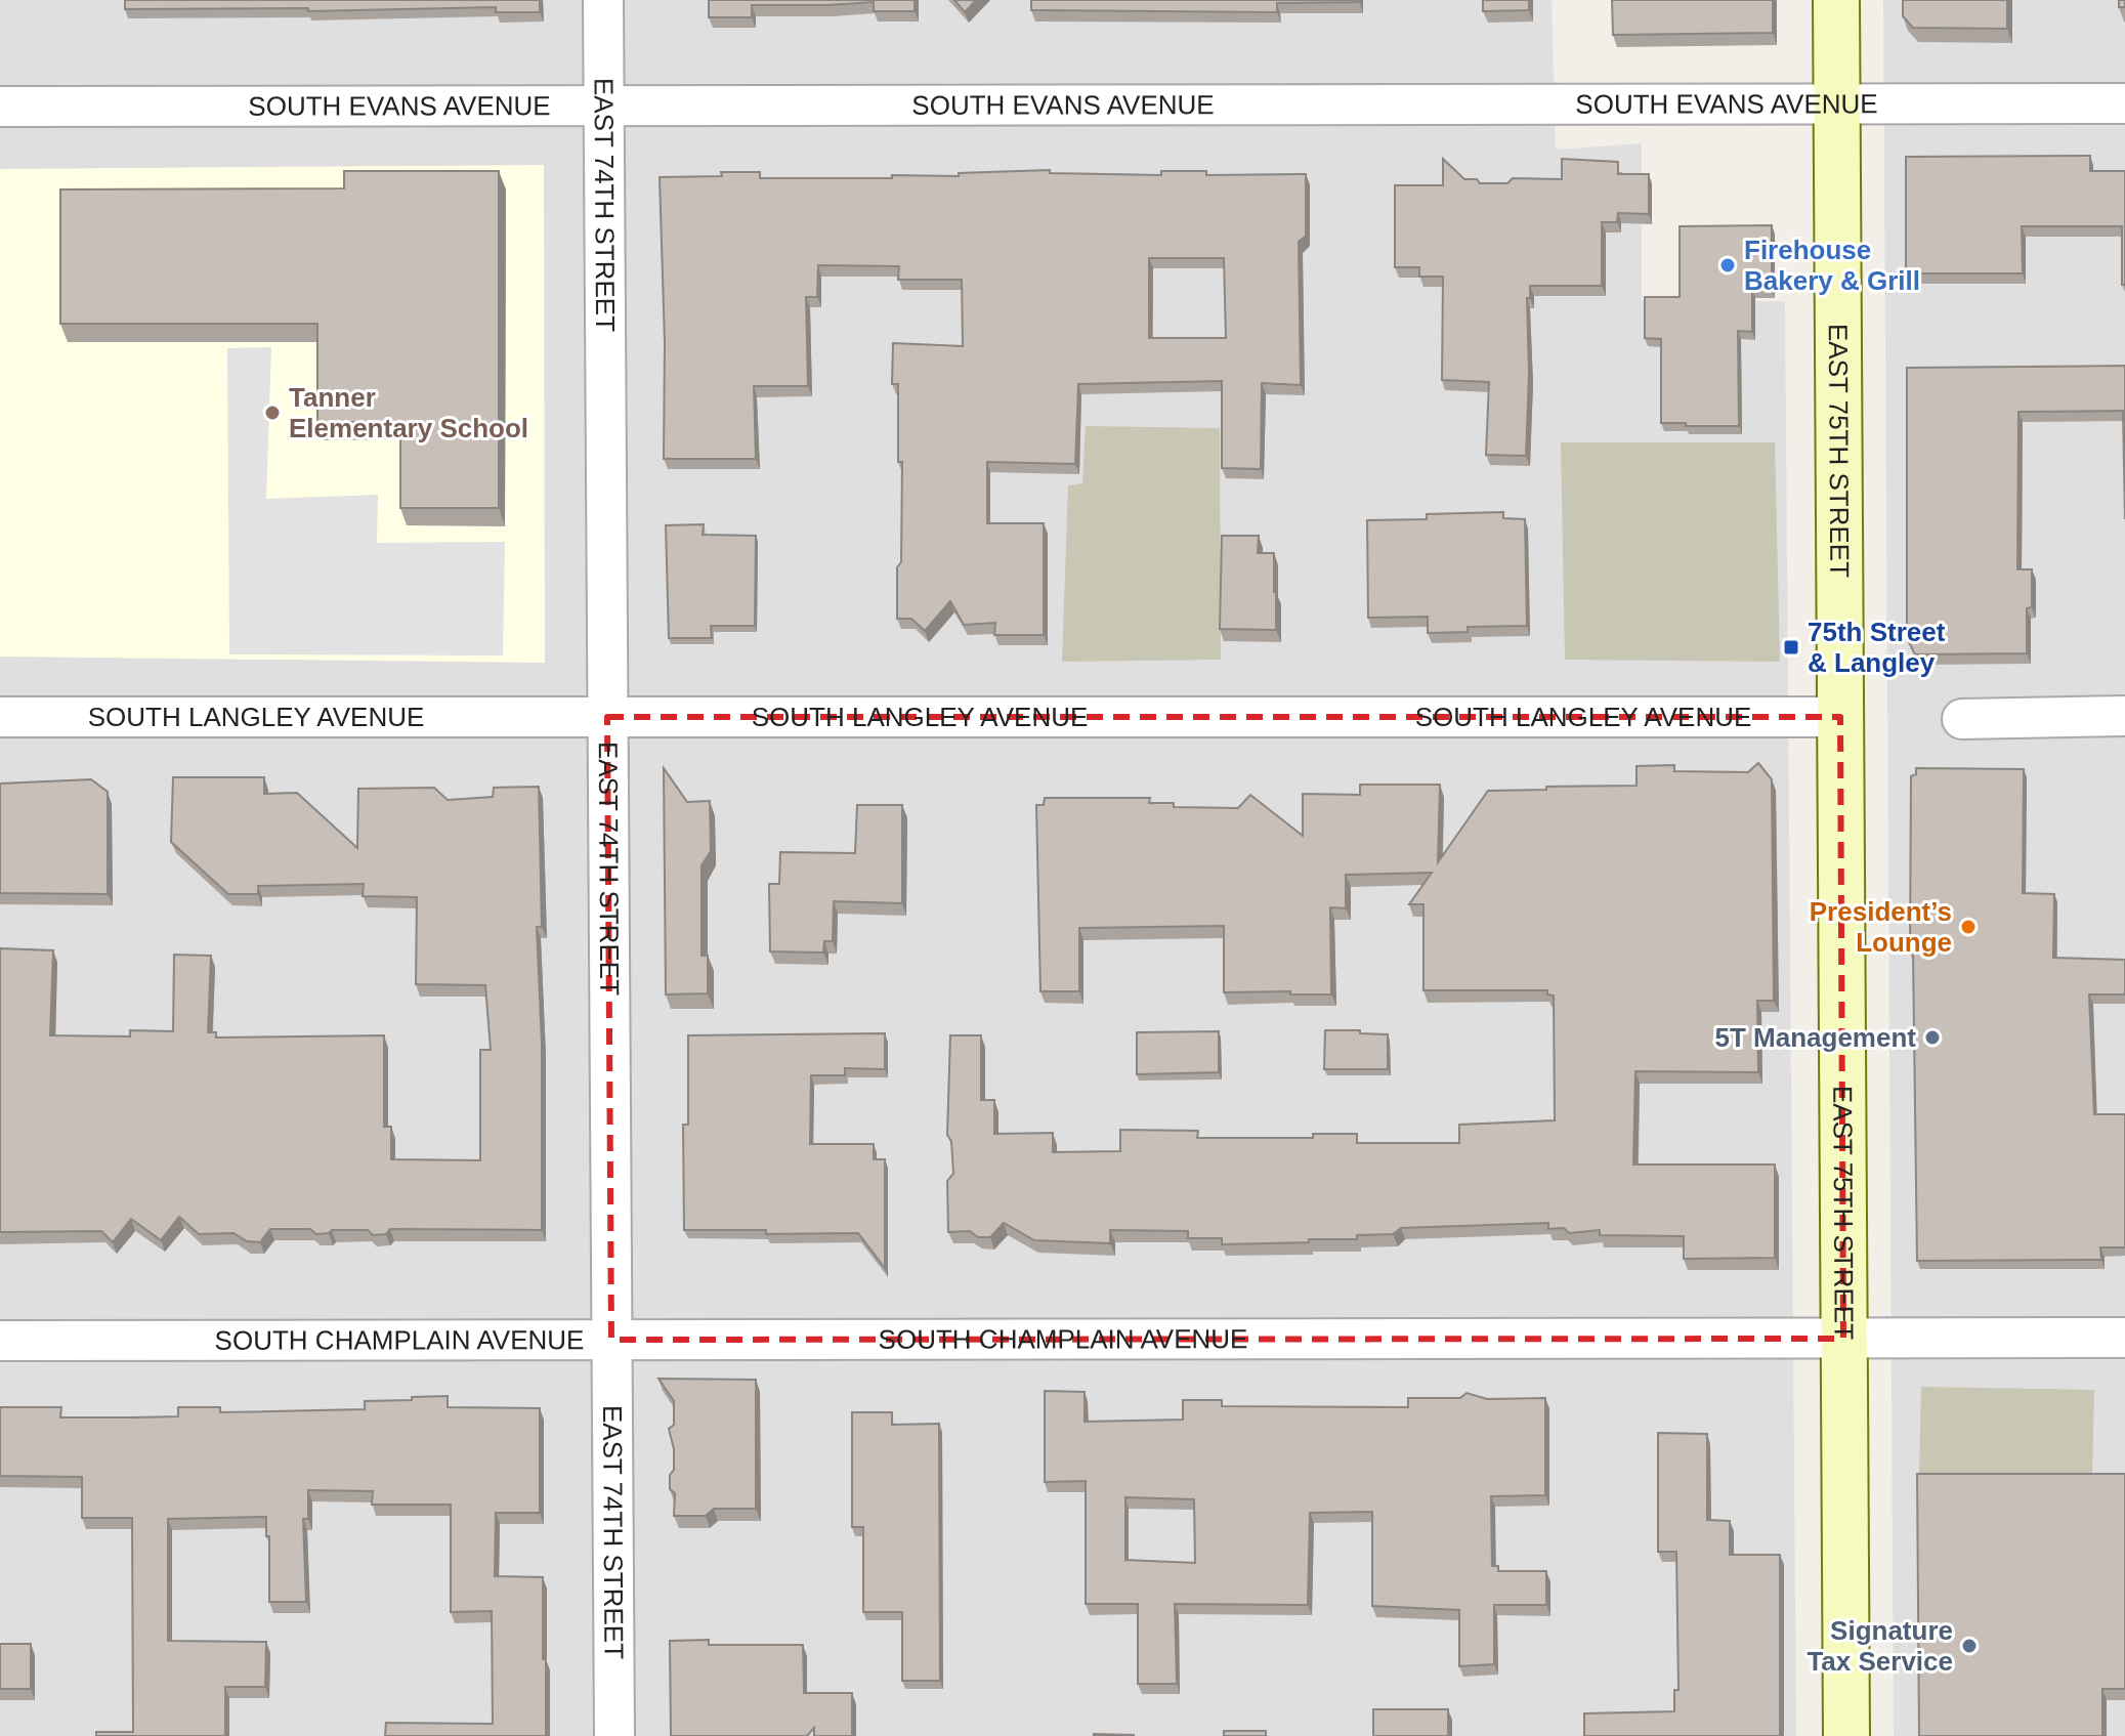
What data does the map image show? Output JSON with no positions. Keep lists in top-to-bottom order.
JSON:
{
  "streets": {
    "street": [
      "SOUTH EVANS AVENUE",
      "EAST 74TH STREET",
      "EAST 75TH STREET",
      "SOUTH LANGLEY AVENUE",
      "SOUTH CHAMPLAIN AVENUE"
    ]
  },
  "crossings": [
    ["SOUTH EVANS AVENUE", "EAST 74TH STREET"],
    ["SOUTH EVANS AVENUE", "EAST 75TH STREET"],
    ["EAST 74TH STREET", "SOUTH LANGLEY AVENUE"],
    ["EAST 74TH STREET", "SOUTH CHAMPLAIN AVENUE"],
    ["EAST 75TH STREET", "SOUTH LANGLEY AVENUE"],
    ["EAST 75TH STREET", "SOUTH CHAMPLAIN AVENUE"]
  ],
  "places": {
    "other": [
      "Firehouse Bakery & Grill",
      "Tanner Elementary School",
      "President’s Lounge",
      "5T Management",
      "Signature Tax Service"
    ],
    "transit": ["75th Street & Langley"]
  }
}
